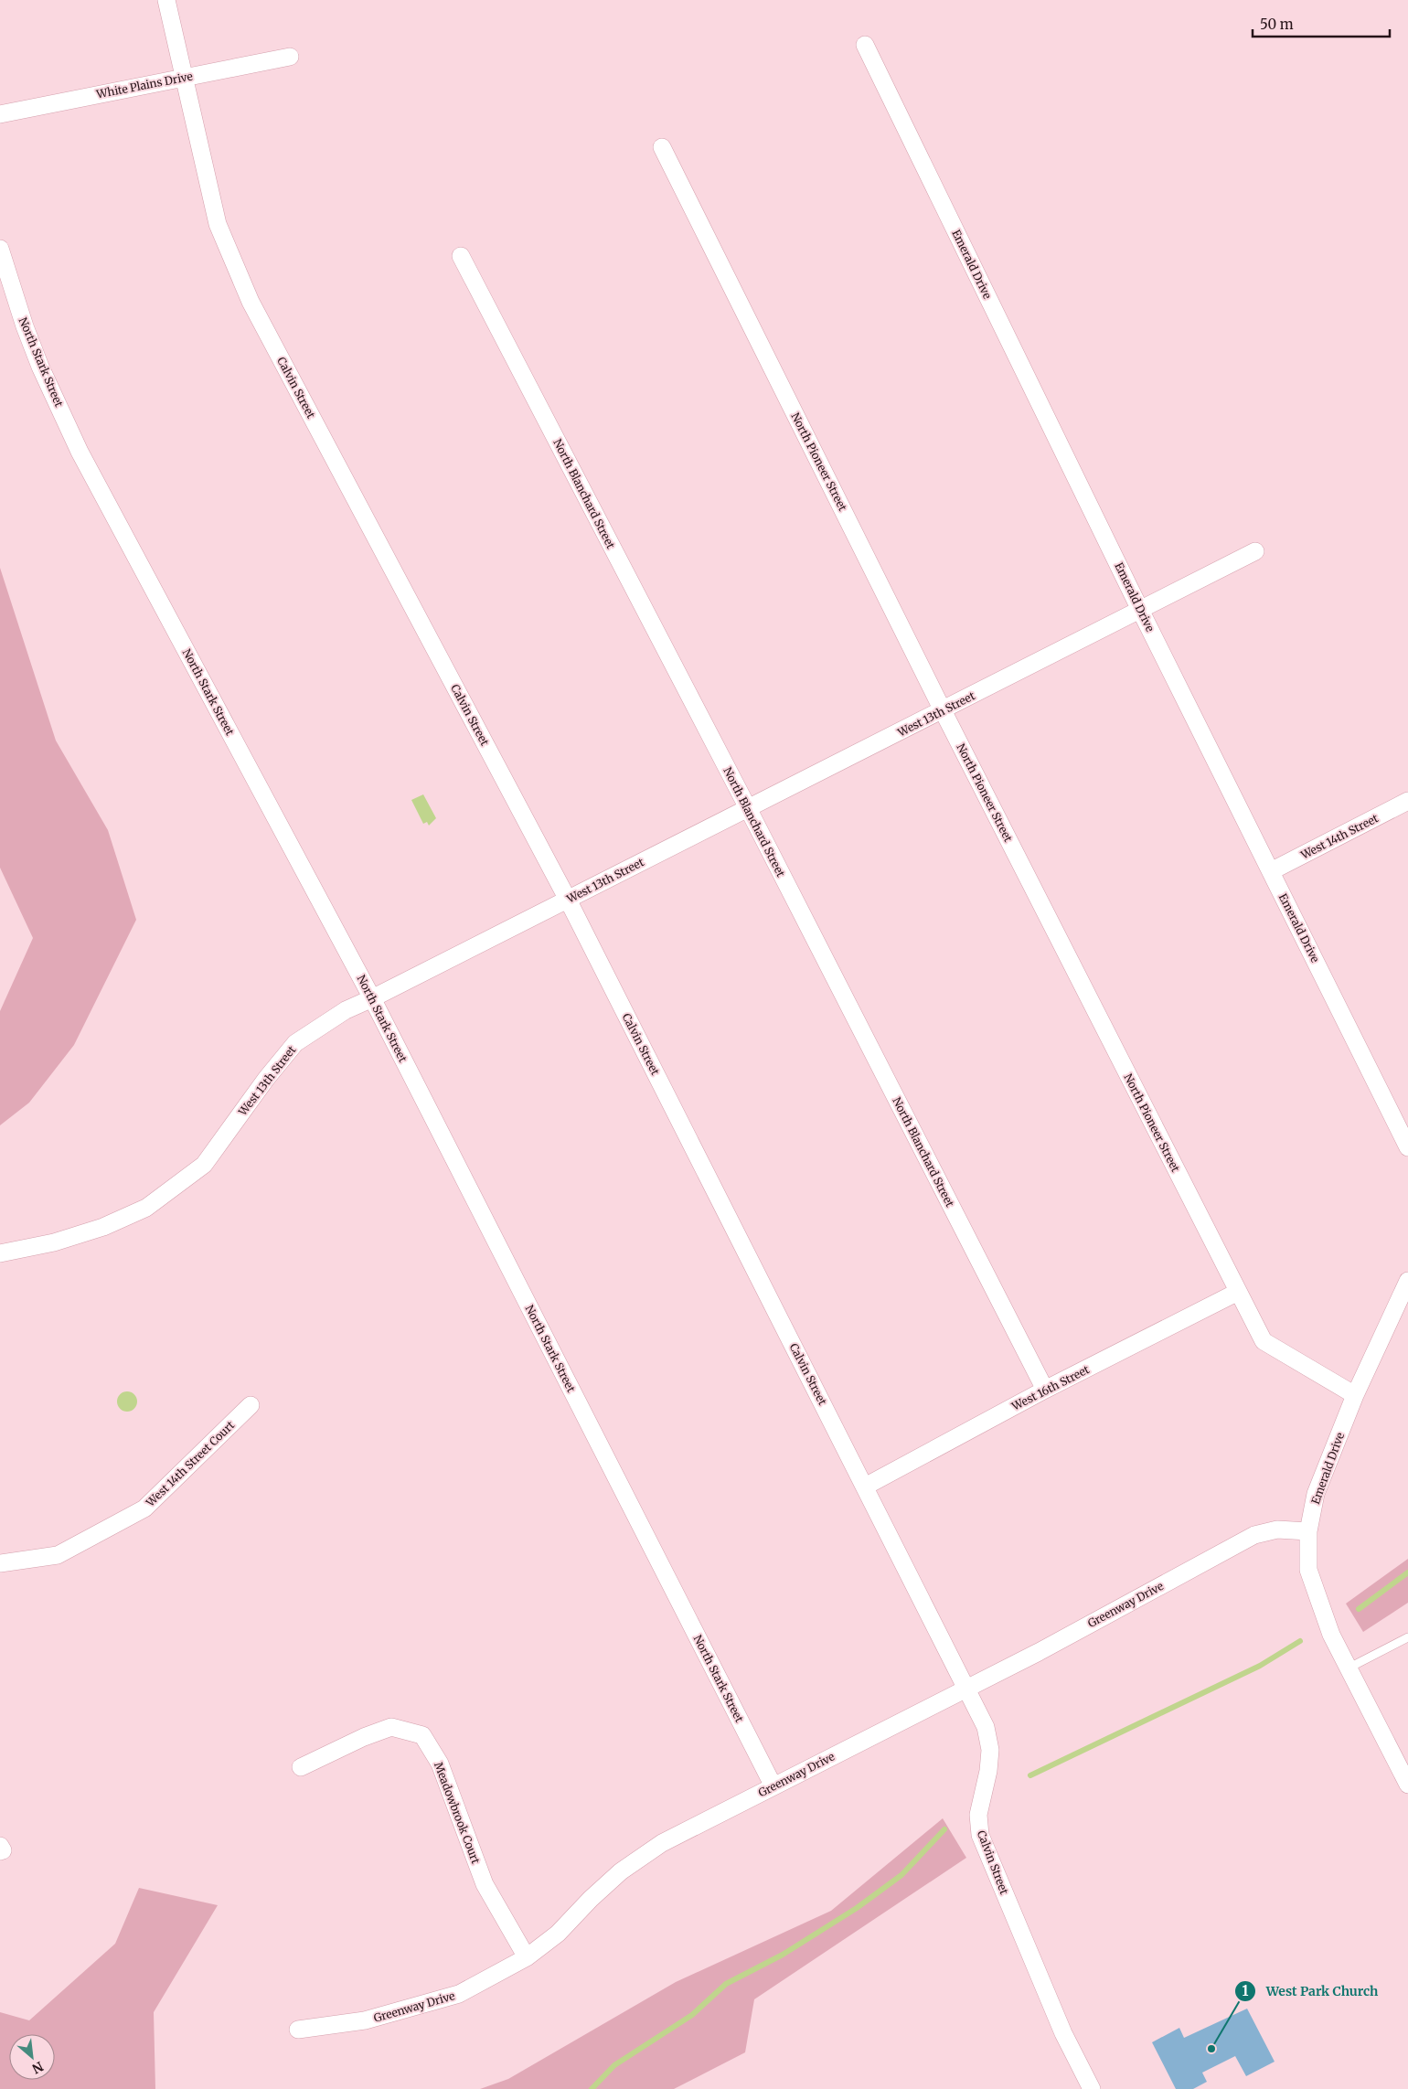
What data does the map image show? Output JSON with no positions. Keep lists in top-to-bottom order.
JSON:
{
  "streets": {
    "street": [
      "White Plains Drive",
      "Emerald Drive",
      "North Stark Street",
      "Calvin Street",
      "North Pioneer Street",
      "North Blanchard Street",
      "West 13th Street",
      "West 14th Street",
      "West 16th Street",
      "West 14th Street Court",
      "Greenway Drive",
      "Meadowbrook Court"
    ]
  },
  "crossings": [
    ["White Plains Drive", "Calvin Street"],
    ["Emerald Drive", "North Pioneer Street"],
    ["Emerald Drive", "West 13th Street"],
    ["Emerald Drive", "West 14th Street"],
    ["Emerald Drive", "Greenway Drive"],
    ["North Stark Street", "West 13th Street"],
    ["North Stark Street", "Greenway Drive"],
    ["Calvin Street", "West 13th Street"],
    ["Calvin Street", "West 16th Street"],
    ["Calvin Street", "Greenway Drive"],
    ["North Pioneer Street", "West 13th Street"],
    ["North Pioneer Street", "West 16th Street"],
    ["North Blanchard Street", "West 13th Street"],
    ["North Blanchard Street", "West 16th Street"],
    ["Greenway Drive", "Meadowbrook Court"]
  ],
  "places": ["West Park Church"],
  "scale_bar": "50 m",
  "north": "bottom right"
}
